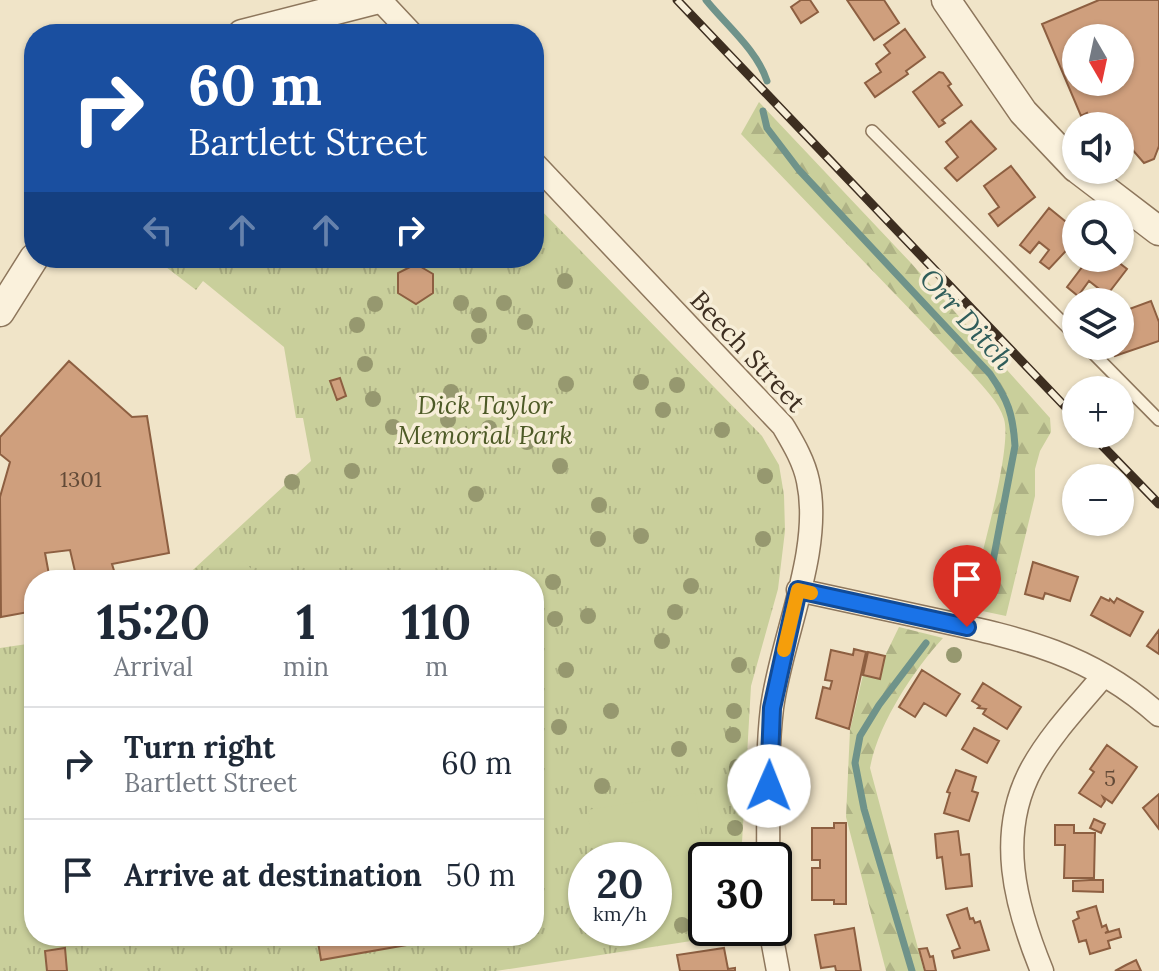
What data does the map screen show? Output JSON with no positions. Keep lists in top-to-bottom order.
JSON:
{
  "streets": {
    "street": ["Beech Street"]
  },
  "water": ["Orr Ditch"],
  "parks": ["Dick Taylor Memorial Park"],
  "house_numbers": ["1301", "5"],
  "north": "bottom",
  "page": {
    "map_buttons": ["+", "−"],
    "turn": ["60 m", "Bartlett Street"],
    "eta": [
      "15:20",
      "Arrival",
      "1",
      "min",
      "110",
      "m"
    ],
    "list": [
      {
        "name": "Turn right",
        "note": "Bartlett Street",
        "value": "60 m"
      },
      {
        "name": "Arrive at destination",
        "value": "50 m"
      }
    ],
    "speed": "20 km/h",
    "limit": "30"
  }
}
